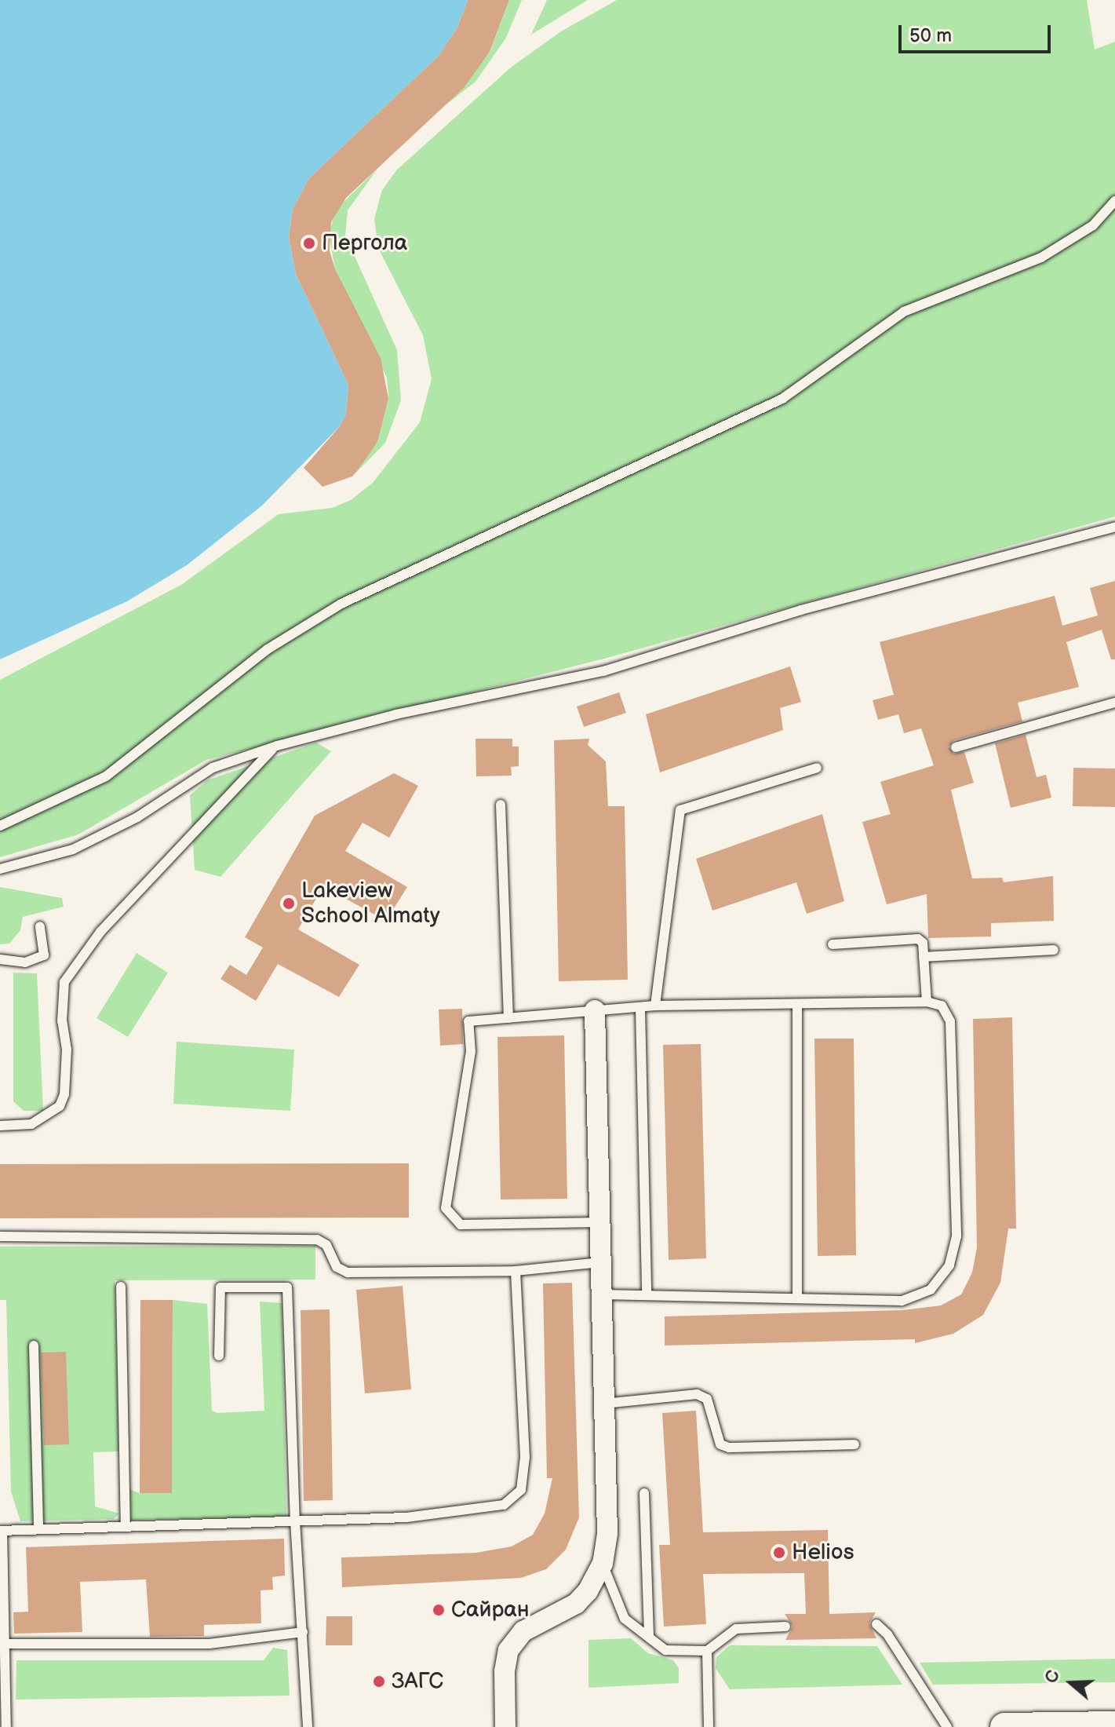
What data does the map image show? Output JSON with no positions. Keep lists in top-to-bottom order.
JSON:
{
  "places": [
    "Пергола",
    "Lakeview School Almaty",
    "Helios",
    "Сайран",
    "ЗАГС"
  ],
  "scale_bar": "50 m",
  "north": "left"
}
